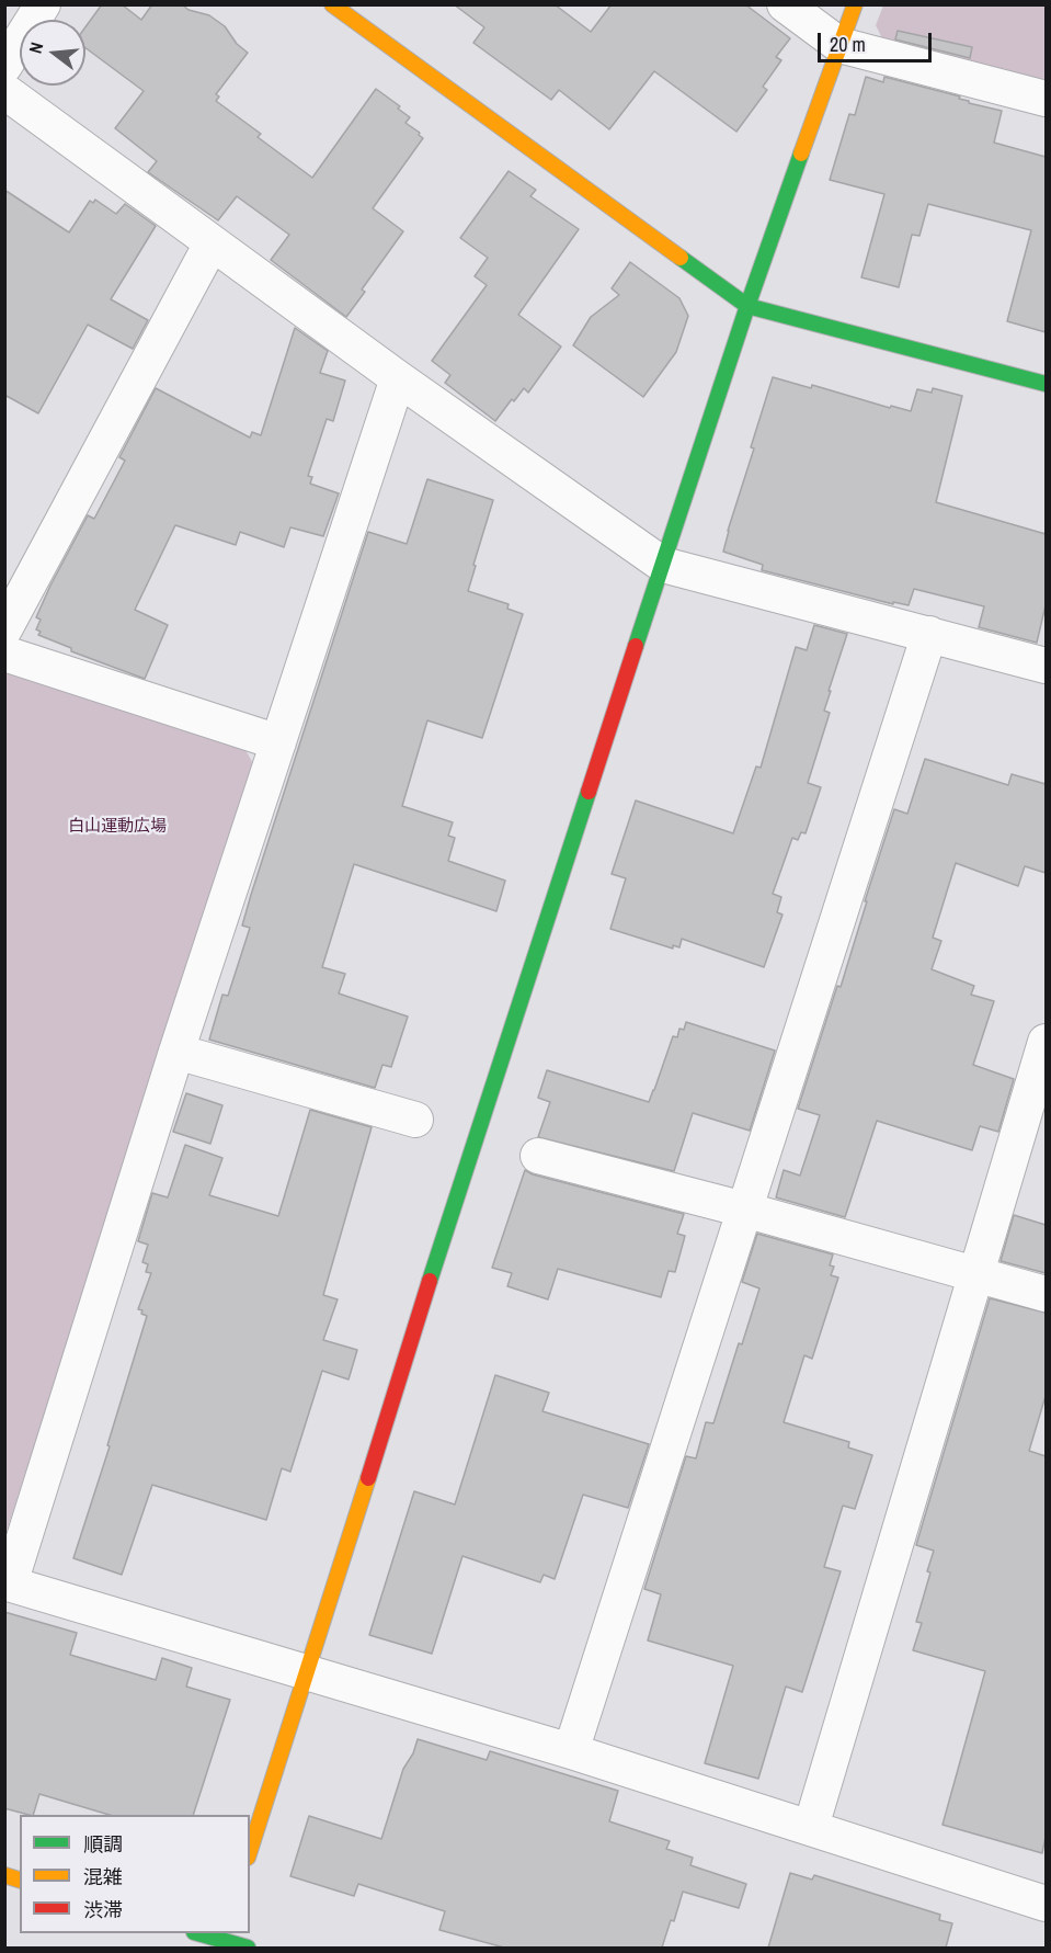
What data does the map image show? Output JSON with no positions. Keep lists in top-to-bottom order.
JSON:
{
  "parks": ["白山運動広場"],
  "legend": ["順調", "混雑", "渋滞"],
  "scale_bar": "20 m",
  "north": "left"
}
